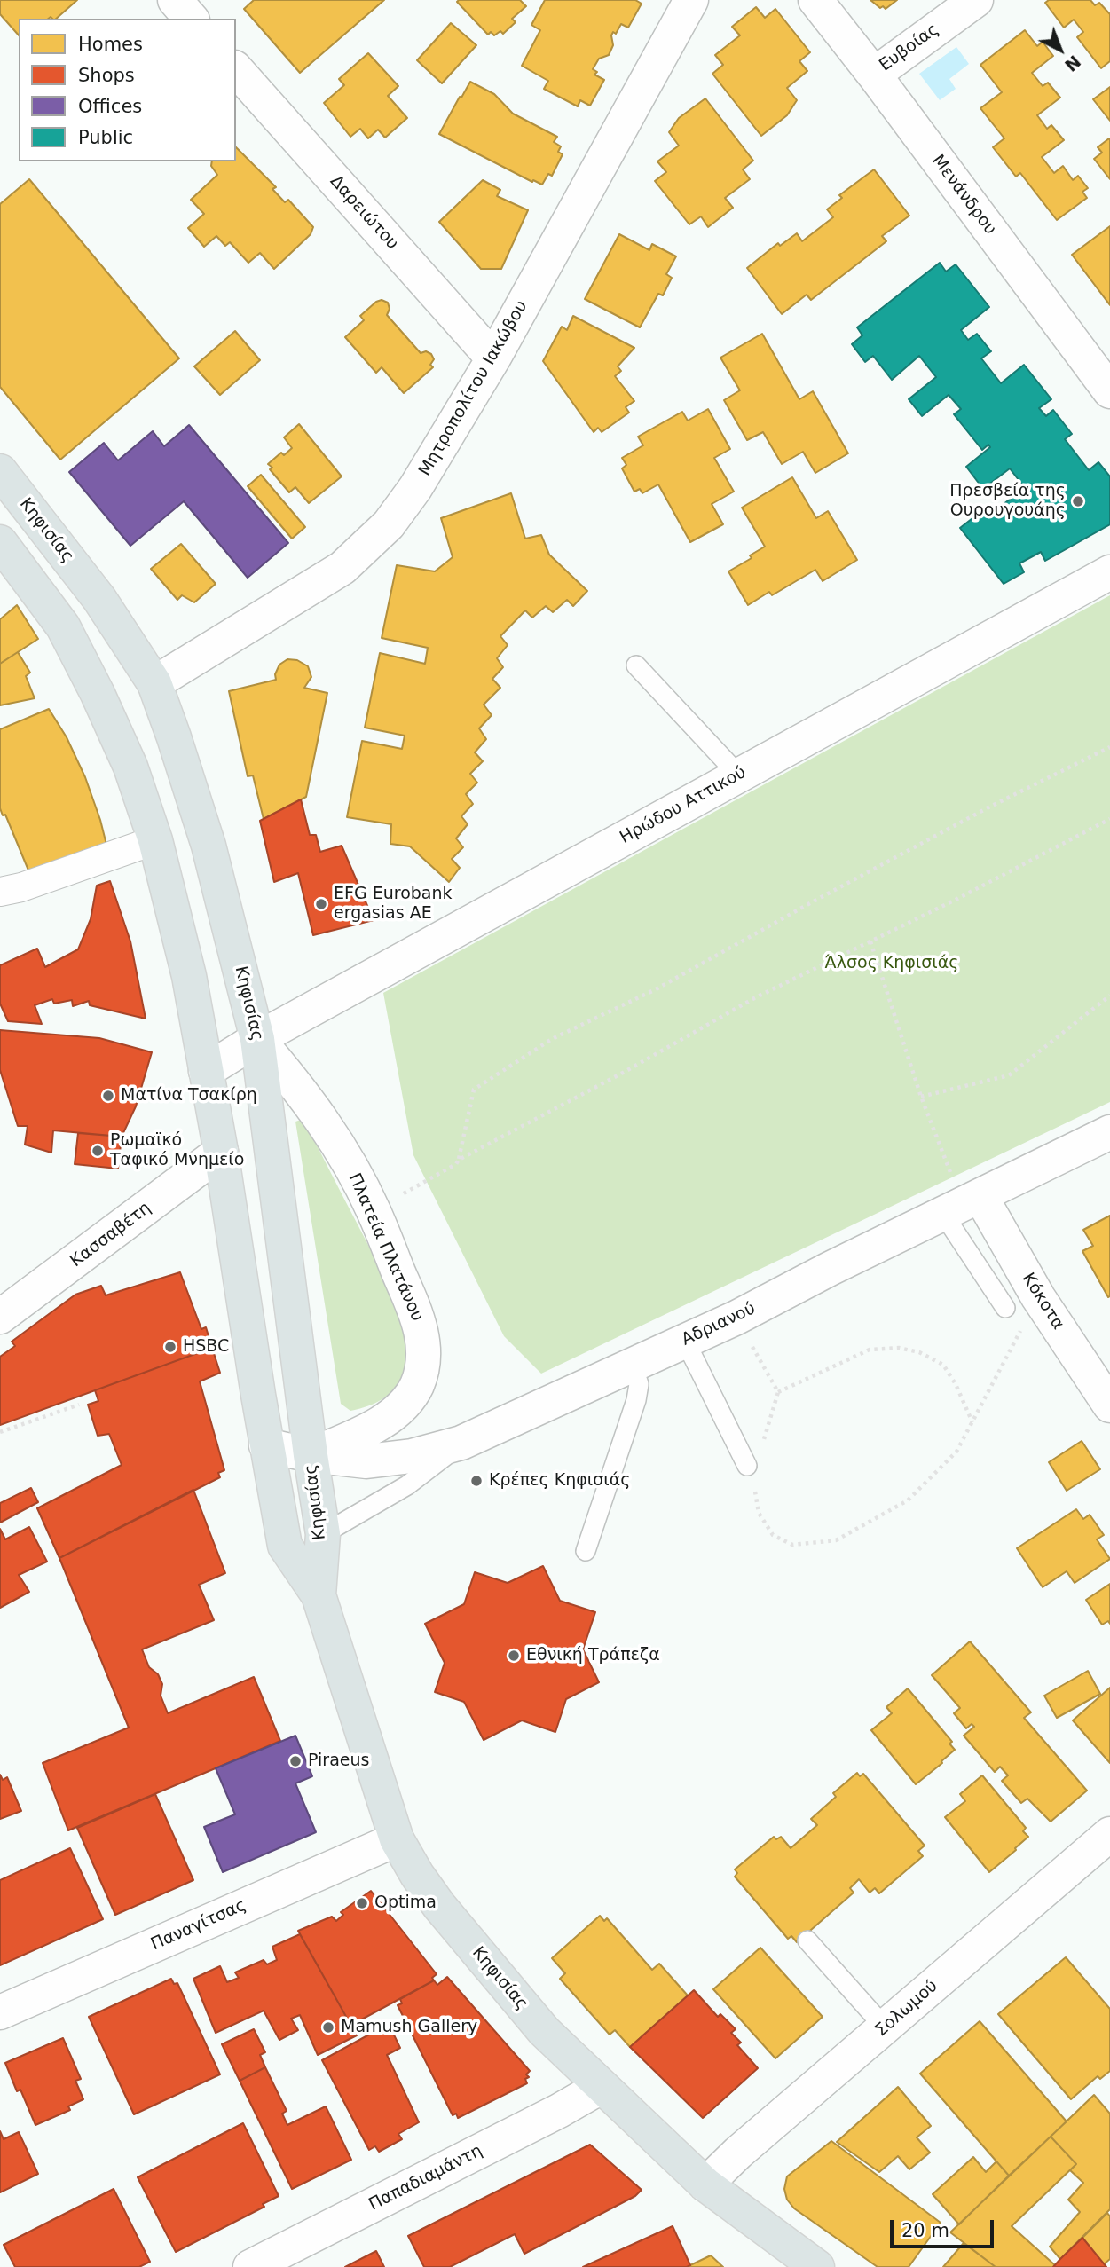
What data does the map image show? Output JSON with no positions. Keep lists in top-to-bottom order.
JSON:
{
  "streets": {
    "main road": ["Κηφισίας"],
    "street": [
      "Ευβοίας",
      "Μενάνδρου",
      "Δαρειώτου",
      "Μητροπολίτου Ιακώβου",
      "Ηρώδου Αττικού",
      "Κασσαβέτη",
      "Πλατεία Πλατάνου",
      "Κόκοτα",
      "Αδριανού",
      "Παναγίτσας",
      "Σολωμού",
      "Παπαδιαμάντη"
    ]
  },
  "crossings": [
    ["Ευβοίας", "Μενάνδρου"],
    ["Δαρειώτου", "Μητροπολίτου Ιακώβου"],
    ["Μητροπολίτου Ιακώβου", "Κηφισίας"],
    ["Κηφισίας", "Ηρώδου Αττικού"],
    ["Κηφισίας", "Κασσαβέτη"],
    ["Κηφισίας", "Πλατεία Πλατάνου"],
    ["Κηφισίας", "Αδριανού"],
    ["Κηφισίας", "Παναγίτσας"],
    ["Κηφισίας", "Σολωμού"],
    ["Κηφισίας", "Παπαδιαμάντη"],
    ["Ηρώδου Αττικού", "Πλατεία Πλατάνου"],
    ["Πλατεία Πλατάνου", "Αδριανού"],
    ["Κόκοτα", "Αδριανού"]
  ],
  "parks": ["Άλσος Κηφισιάς"],
  "places": [
    "Πρεσβεία της Ουρουγουάης",
    "EFG Eurobank ergasias AE",
    "Ματίνα Τσακίρη",
    "Ρωμαϊκό Ταφικό Μνημείο",
    "HSBC",
    "Κρέπες Κηφισιάς",
    "Εθνική Τράπεζα",
    "Piraeus",
    "Optima",
    "Mamush Gallery"
  ],
  "legend": [
    "Homes",
    "Shops",
    "Offices",
    "Public"
  ],
  "scale_bar": "20 m",
  "north": "bottom right"
}
